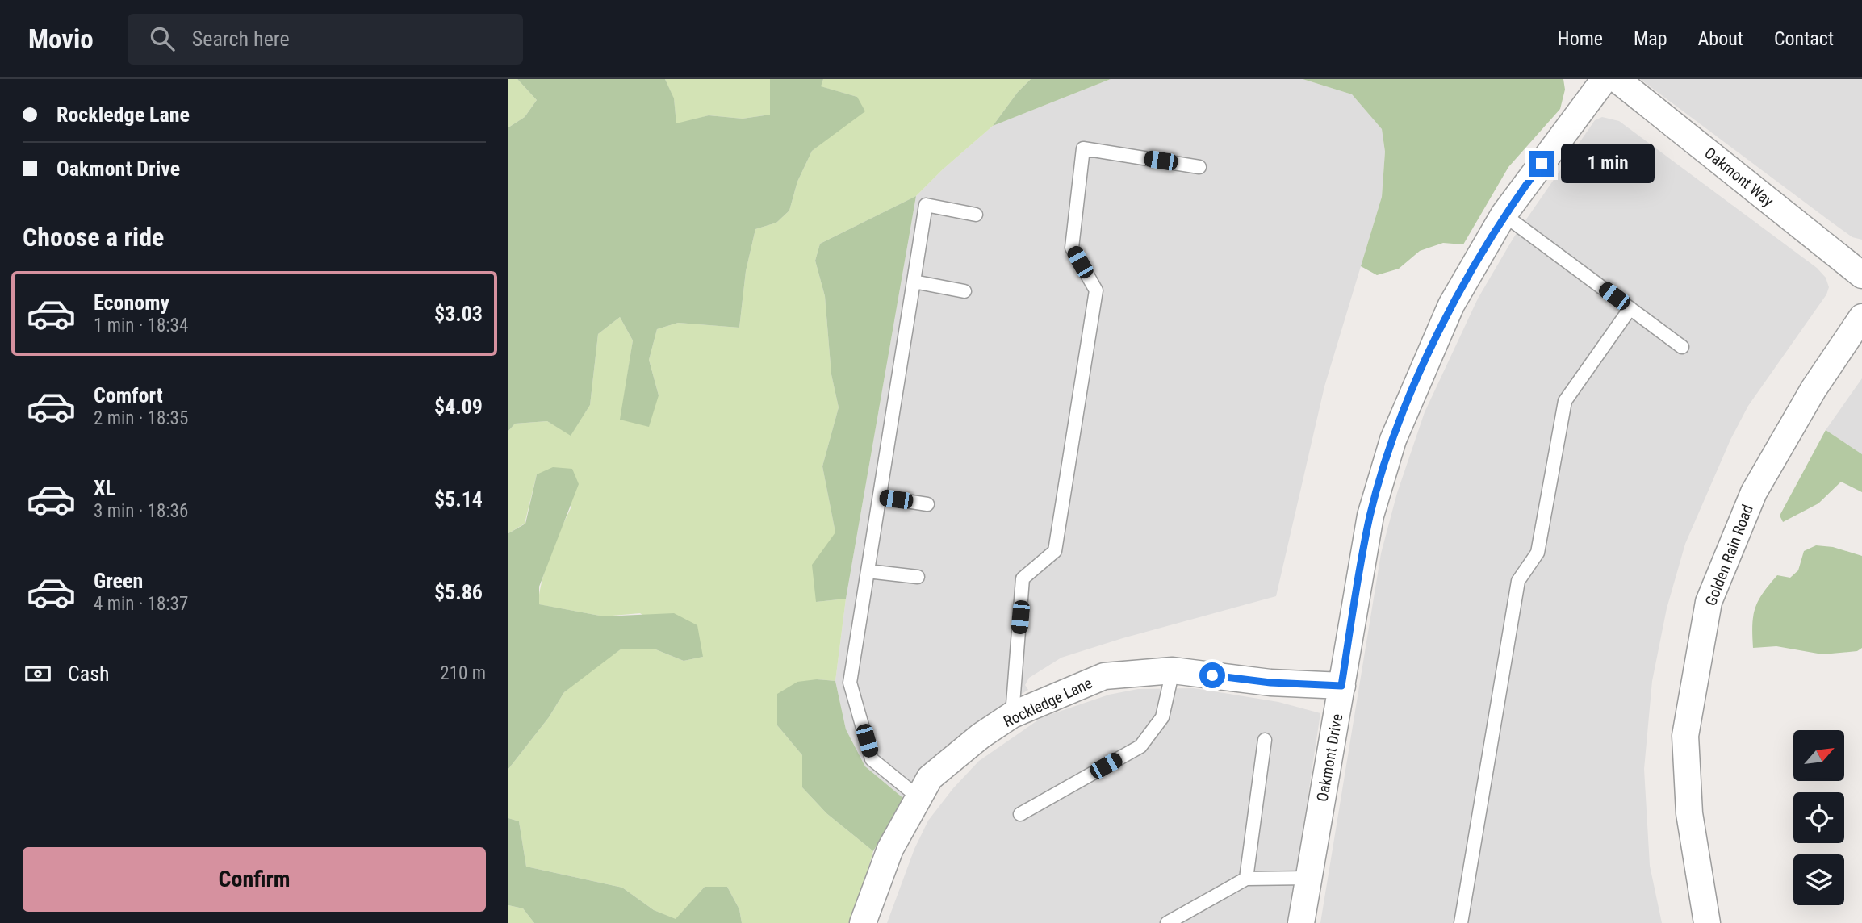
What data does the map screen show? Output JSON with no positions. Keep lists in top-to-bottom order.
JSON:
{
  "streets": {
    "street": [
      "Oakmont Way",
      "Golden Rain Road",
      "Rockledge Lane",
      "Oakmont Drive"
    ]
  },
  "crossings": [
    ["Rockledge Lane", "Oakmont Drive"]
  ],
  "north": "top right",
  "page": {
    "header": "Movio",
    "search": "Search here",
    "nav": [
      "Home",
      "Map",
      "About",
      "Contact"
    ],
    "banner": ["Rockledge Lane", "Oakmont Drive"],
    "bubble": "1 min",
    "heading": "Choose a ride",
    "list": [
      {
        "name": "Economy",
        "note": "1 min · 18:34",
        "value": "$3.03"
      },
      {
        "name": "Comfort",
        "note": "2 min · 18:35",
        "value": "$4.09"
      },
      {
        "name": "XL",
        "note": "3 min · 18:36",
        "value": "$5.14"
      },
      {
        "name": "Green",
        "note": "4 min · 18:37",
        "value": "$5.86"
      }
    ],
    "pay": ["Cash", "210 m"],
    "buttons": "Confirm"
  }
}
